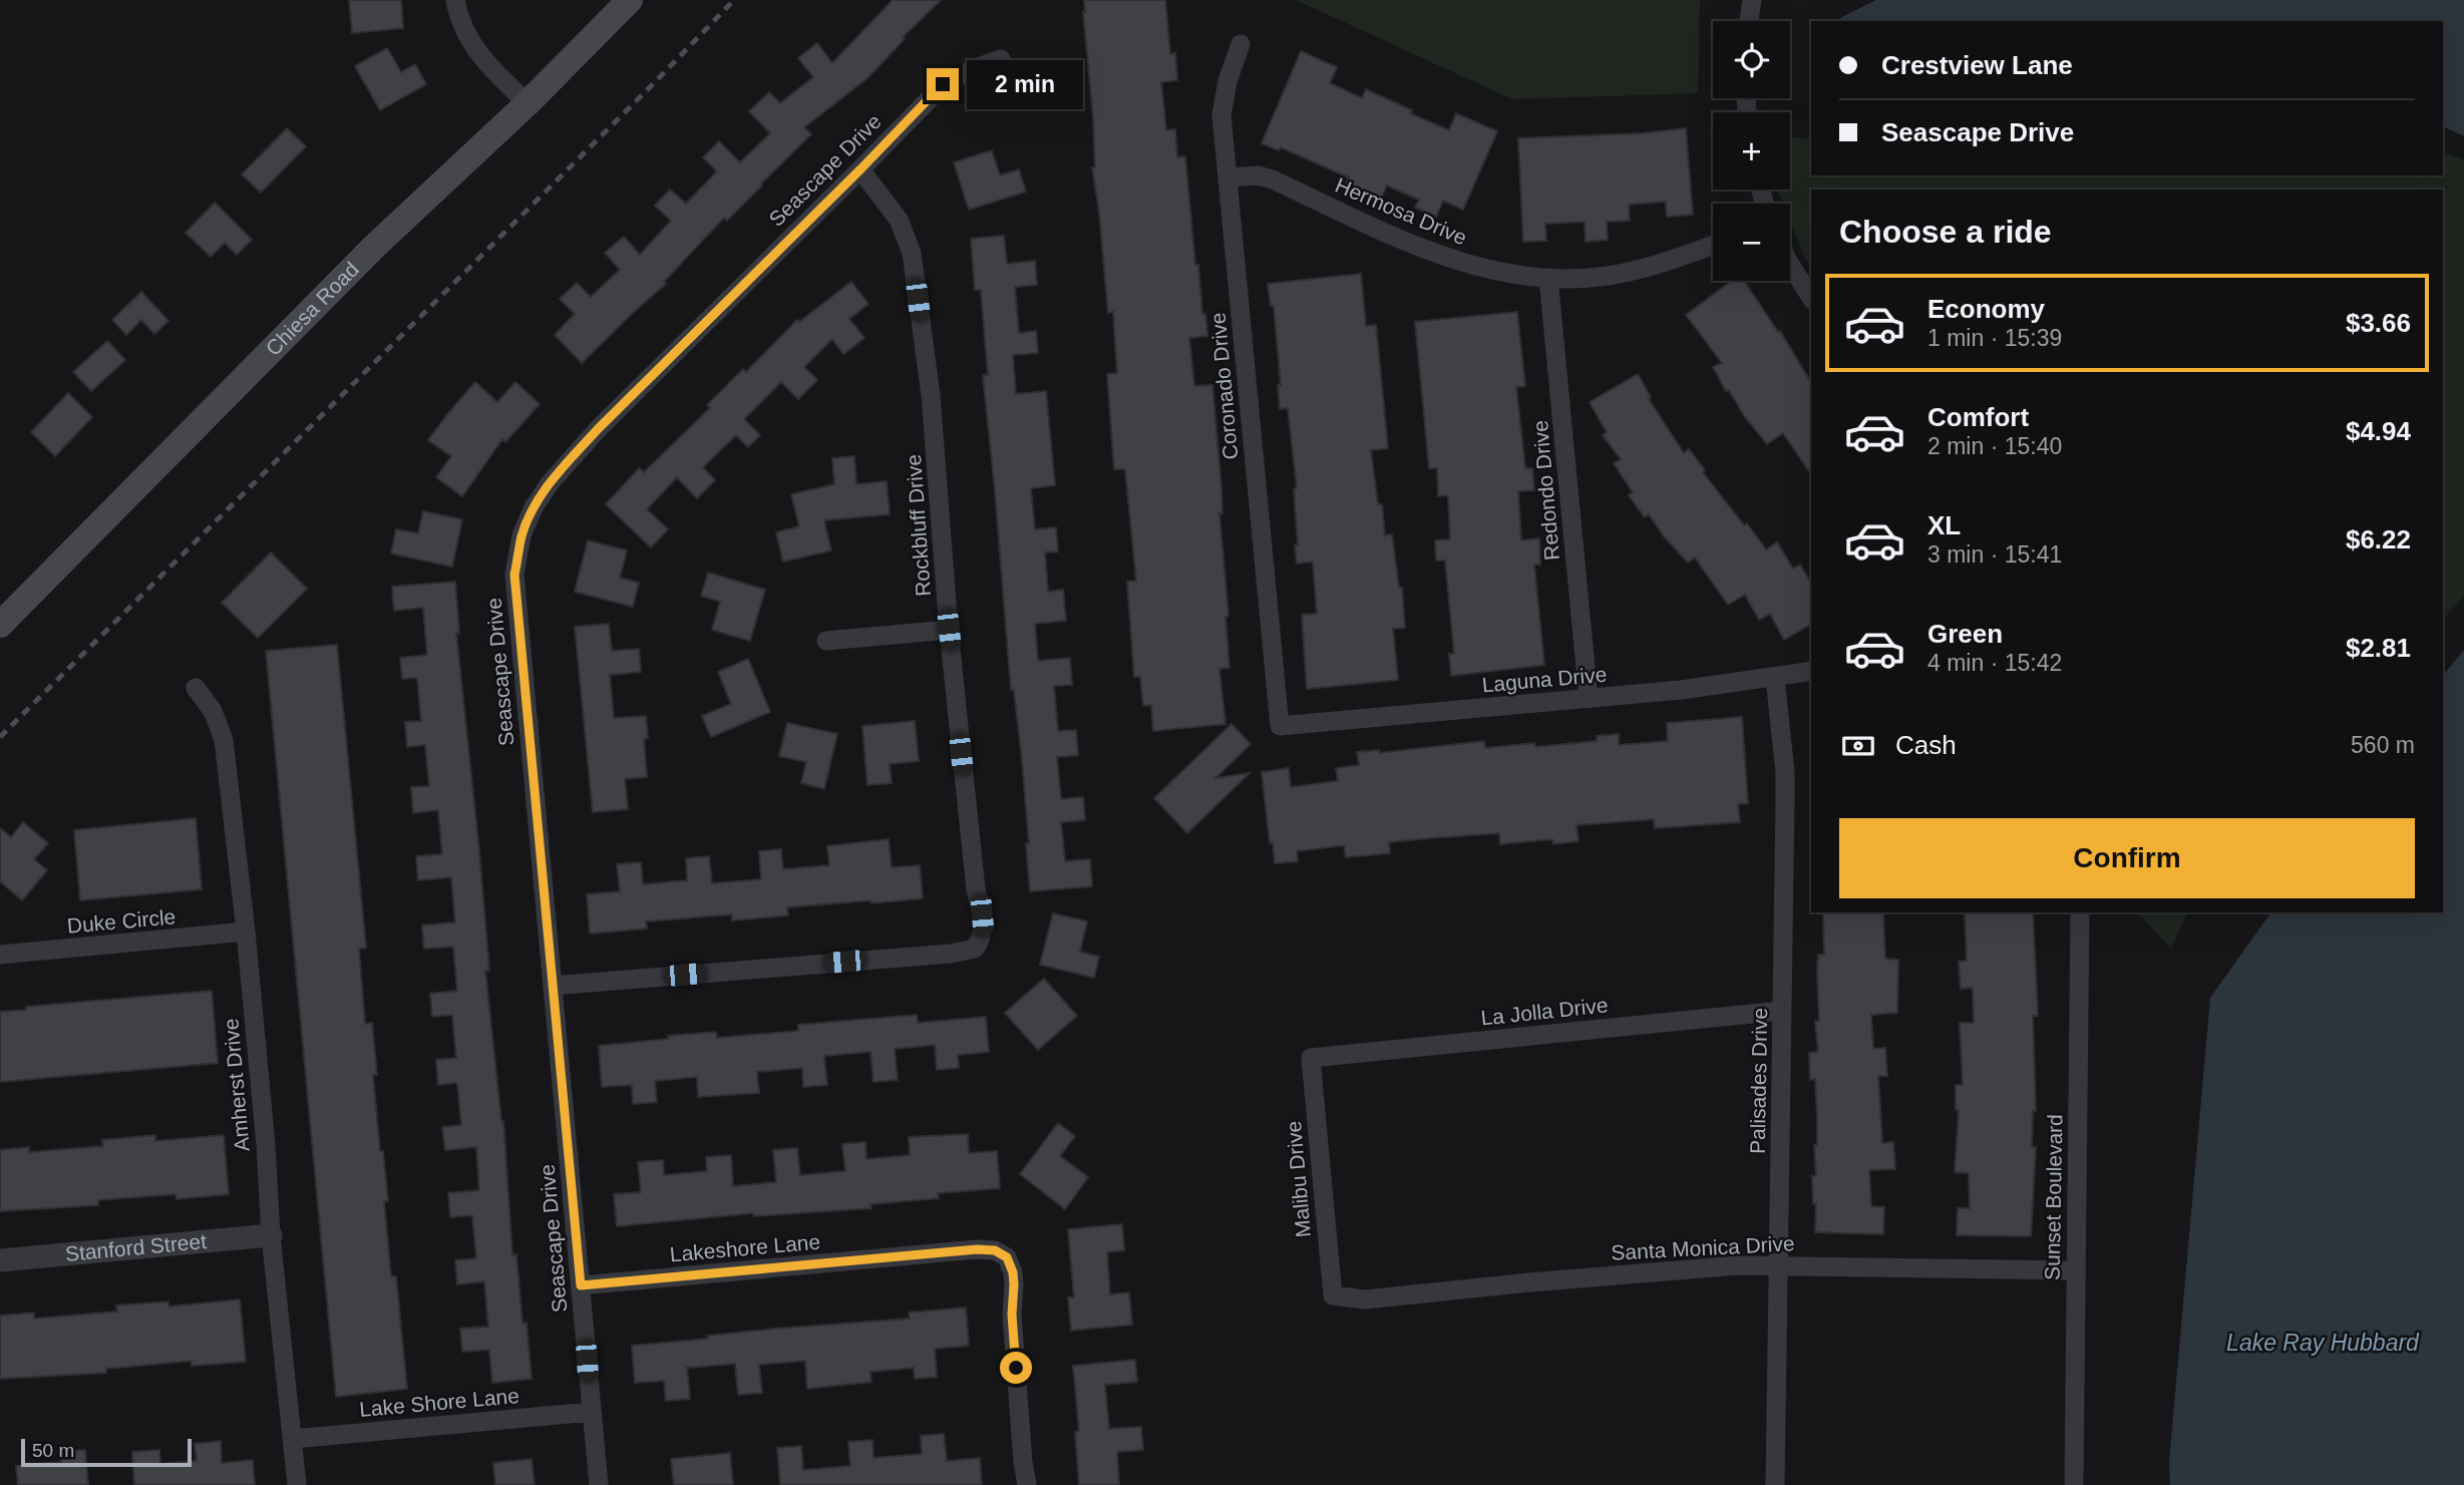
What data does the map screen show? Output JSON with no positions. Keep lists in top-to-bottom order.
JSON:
{
  "streets": {
    "main road": ["Chiesa Road"],
    "street": [
      "Seascape Drive",
      "Hermosa Drive",
      "Coronado Drive",
      "Redondo Drive",
      "Rockbluff Drive",
      "Laguna Drive",
      "Duke Circle",
      "La Jolla Drive",
      "Palisades Drive",
      "Amherst Drive",
      "Malibu Drive",
      "Sunset Boulevard",
      "Stanford Street",
      "Lakeshore Lane",
      "Santa Monica Drive",
      "Lake Shore Lane"
    ]
  },
  "crossings": [
    ["Seascape Drive", "Rockbluff Drive"],
    ["Seascape Drive", "Lakeshore Lane"],
    ["Seascape Drive", "Lake Shore Lane"],
    ["Hermosa Drive", "Coronado Drive"],
    ["Hermosa Drive", "Redondo Drive"],
    ["Coronado Drive", "Laguna Drive"],
    ["Redondo Drive", "Laguna Drive"],
    ["Laguna Drive", "Palisades Drive"],
    ["Duke Circle", "Amherst Drive"],
    ["La Jolla Drive", "Palisades Drive"],
    ["La Jolla Drive", "Malibu Drive"],
    ["Palisades Drive", "Santa Monica Drive"],
    ["Amherst Drive", "Stanford Street"],
    ["Amherst Drive", "Lake Shore Lane"],
    ["Malibu Drive", "Santa Monica Drive"],
    ["Sunset Boulevard", "Santa Monica Drive"]
  ],
  "water": ["Lake Ray Hubbard"],
  "scale_bar": "50 m",
  "page": {
    "map_buttons": ["+", "−"],
    "banner": ["Crestview Lane", "Seascape Drive"],
    "bubble": "2 min",
    "heading": "Choose a ride",
    "list": [
      {
        "name": "Economy",
        "note": "1 min · 15:39",
        "value": "$3.66"
      },
      {
        "name": "Comfort",
        "note": "2 min · 15:40",
        "value": "$4.94"
      },
      {
        "name": "XL",
        "note": "3 min · 15:41",
        "value": "$6.22"
      },
      {
        "name": "Green",
        "note": "4 min · 15:42",
        "value": "$2.81"
      }
    ],
    "pay": ["Cash", "560 m"],
    "buttons": "Confirm",
    "scale": "50 m"
  }
}
